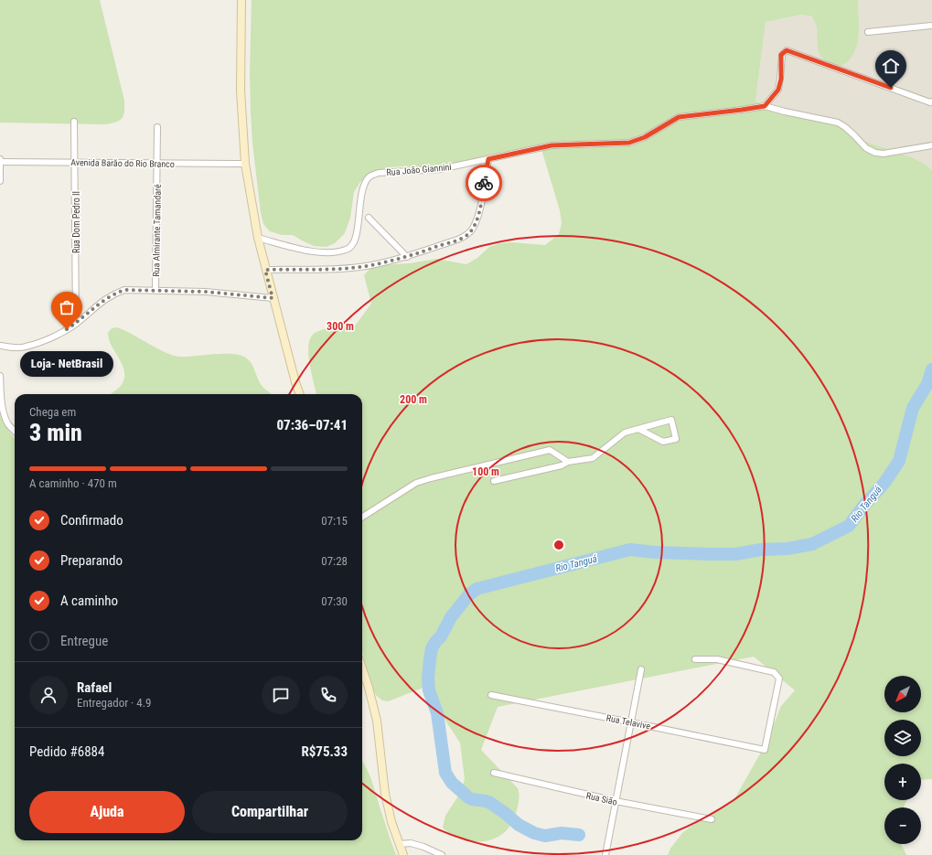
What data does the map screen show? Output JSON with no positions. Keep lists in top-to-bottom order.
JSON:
{
  "streets": {
    "street": [
      "Avenida Barão do Rio Branco",
      "Rua João Giannini",
      "Rua Dom Pedro II",
      "Rua Almirante Tamandaré",
      "Rua Telavive",
      "Rua Sião"
    ]
  },
  "crossings": [
    ["Avenida Barão do Rio Branco", "Rua Dom Pedro II"],
    ["Avenida Barão do Rio Branco", "Rua Almirante Tamandaré"]
  ],
  "water": ["Rio Tanguá"],
  "places": ["Loja- NetBrasil"],
  "north": "bottom left",
  "page": {
    "bubble": "Loja- NetBrasil",
    "heading": ["3 min", "Chega em", "07:36–07:41"],
    "panel": [
      "Rafael",
      "Entregador · 4.9",
      "Pedido #6884",
      "R$75.33"
    ],
    "bar": "A caminho · 470 m",
    "list": [
      ["Confirmado", "07:15"],
      ["Preparando", "07:28"],
      ["A caminho", "07:30"],
      "Entregue"
    ],
    "map_buttons": ["+", "−"],
    "buttons": ["Ajuda", "Compartilhar"]
  },
  "rings": ["300 m", "200 m", "100 m"]
}
